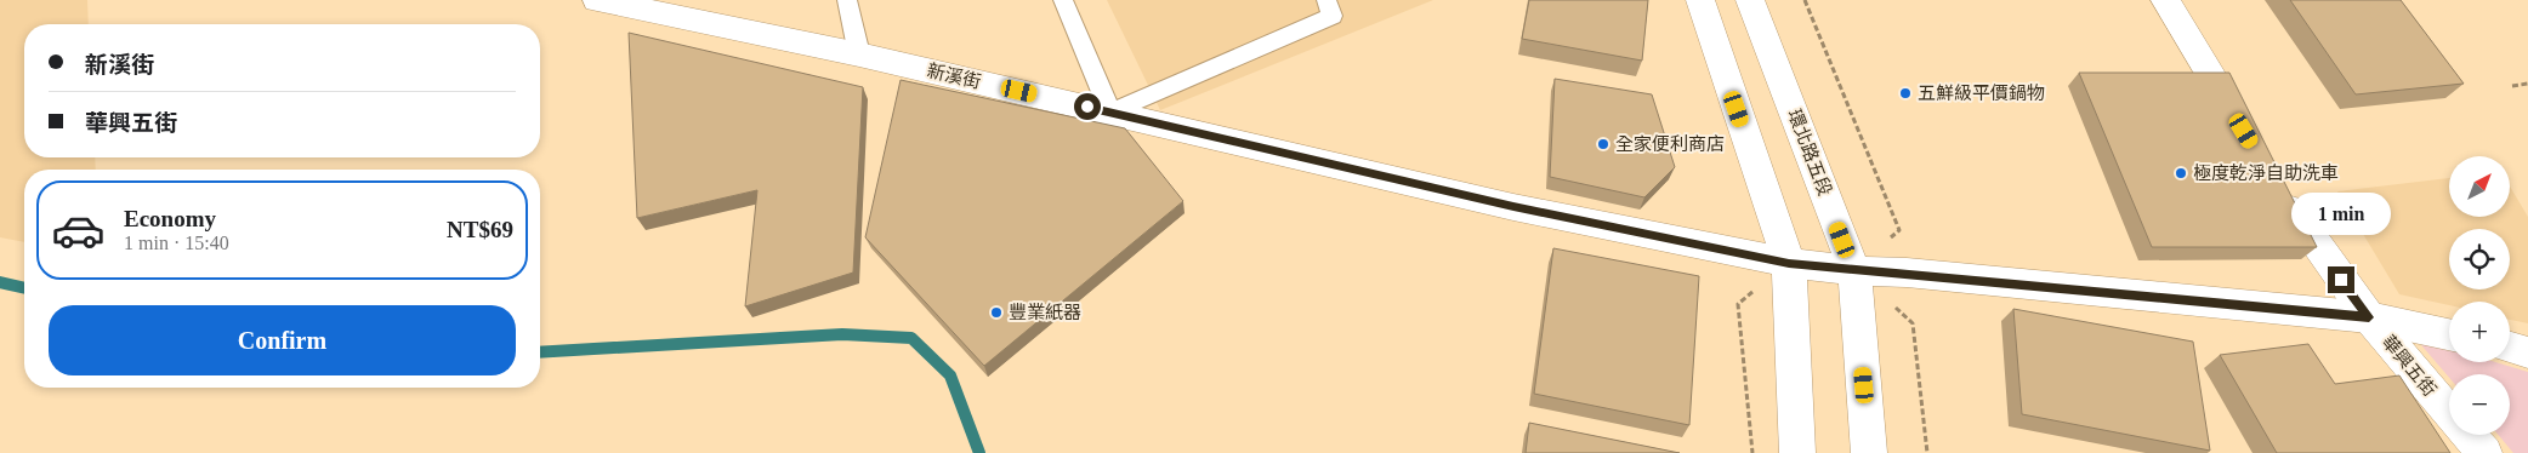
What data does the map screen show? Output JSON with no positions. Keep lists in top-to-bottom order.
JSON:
{
  "streets": {
    "street": ["新溪街", "環北路五段", "華興五街"]
  },
  "crossings": [
    ["新溪街", "環北路五段"],
    ["新溪街", "華興五街"]
  ],
  "places": [
    "五鮮級平價鍋物",
    "全家便利商店",
    "極度乾淨自助洗車",
    "豐業紙器"
  ],
  "north": "top right",
  "page": {
    "banner": ["新溪街", "華興五街"],
    "map_buttons": ["+", "−"],
    "list": [
      {
        "name": "Economy",
        "note": "1 min · 15:40",
        "value": "NT$69"
      }
    ],
    "bubble": "1 min",
    "buttons": "Confirm"
  }
}
